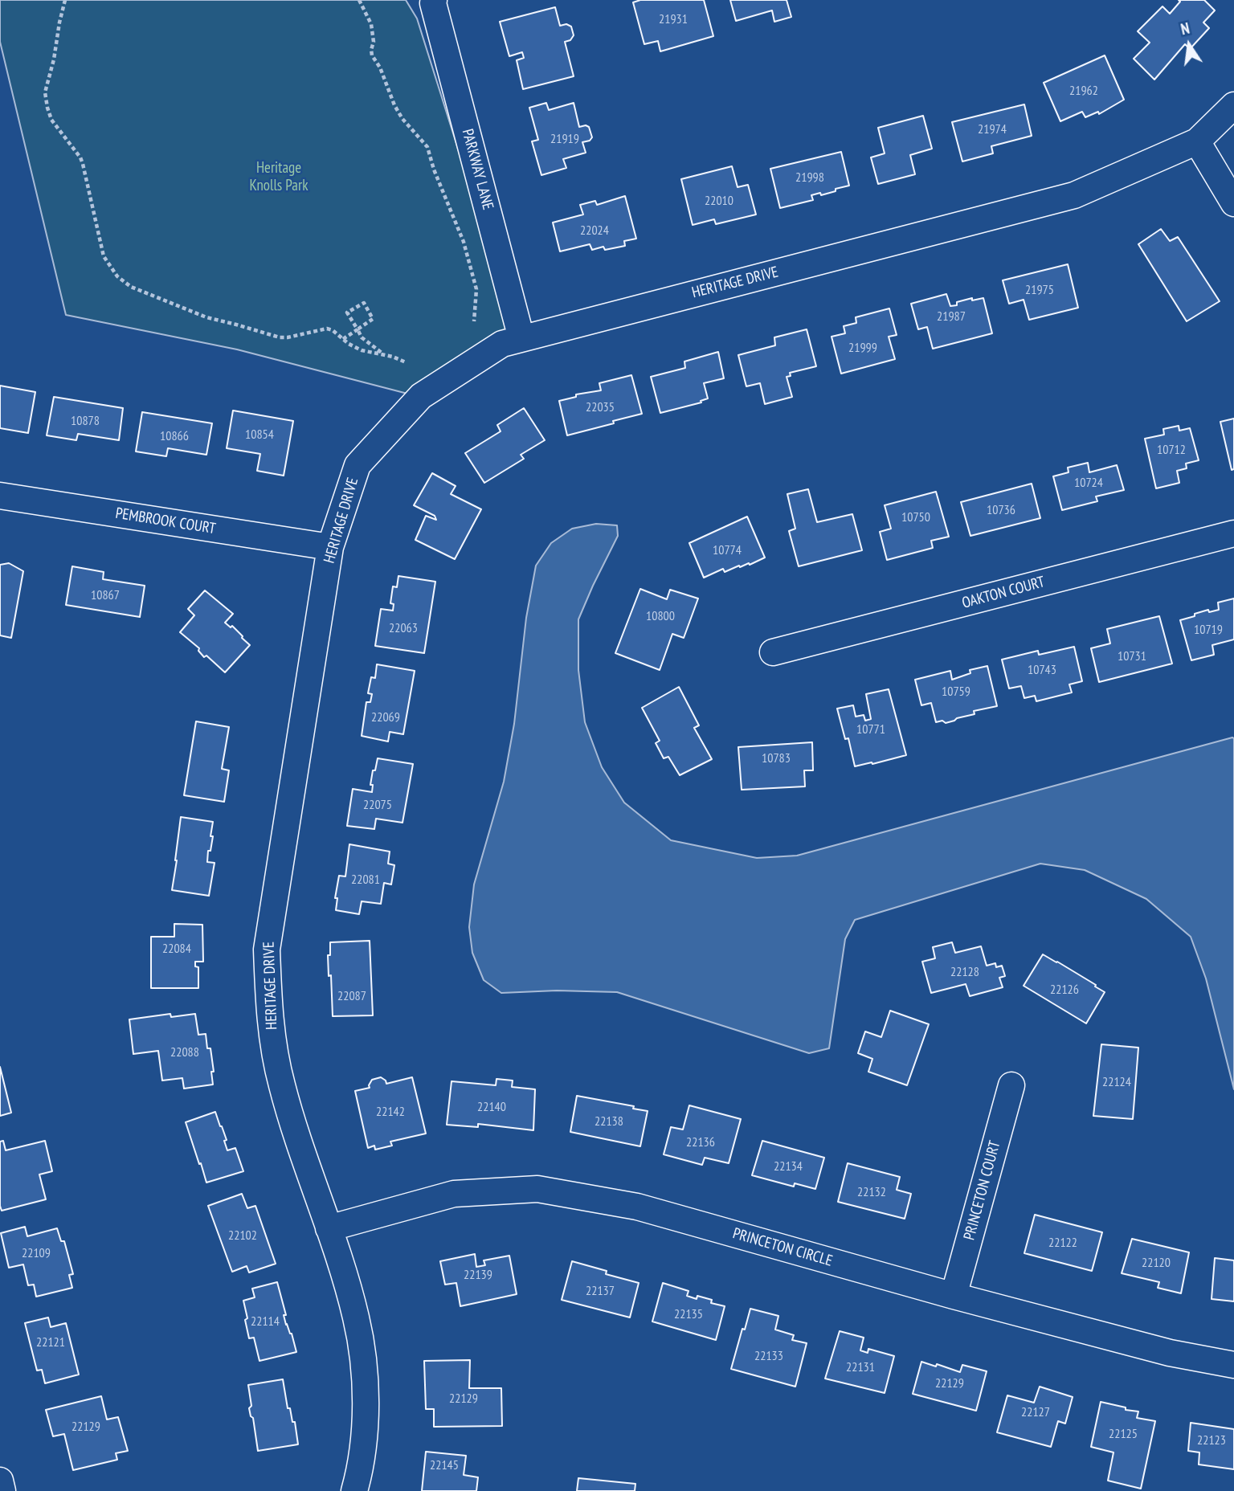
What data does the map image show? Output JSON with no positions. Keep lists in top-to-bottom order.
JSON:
{
  "streets": {
    "street": [
      "PARKWAY LANE",
      "HERITAGE DRIVE",
      "PEMBROOK COURT",
      "OAKTON COURT",
      "PRINCETON COURT",
      "PRINCETON CIRCLE"
    ]
  },
  "crossings": [
    ["PARKWAY LANE", "HERITAGE DRIVE"],
    ["HERITAGE DRIVE", "PEMBROOK COURT"],
    ["HERITAGE DRIVE", "PRINCETON CIRCLE"],
    ["PRINCETON COURT", "PRINCETON CIRCLE"]
  ],
  "parks": ["Heritage Knolls Park"],
  "house_numbers": [
    "21931",
    "21962",
    "21974",
    "21919",
    "21998",
    "22010",
    "22024",
    "21975",
    "21987",
    "21999",
    "22035",
    "10878",
    "10854",
    "10866",
    "10712",
    "10724",
    "10736",
    "10750",
    "10774",
    "10867",
    "10800",
    "22063",
    "10719",
    "10731",
    "10743",
    "10759",
    "22069",
    "10771",
    "10783",
    "22075",
    "22081",
    "22084",
    "22128",
    "22126",
    "22087",
    "22088",
    "22124",
    "22140",
    "22142",
    "22138",
    "22136",
    "22134",
    "22132",
    "22102",
    "22122",
    "22109",
    "22120",
    "22139",
    "22137",
    "22135",
    "22114",
    "22121",
    "22133",
    "22131",
    "22129",
    "22129",
    "22127",
    "22129",
    "22125",
    "22123",
    "22145"
  ],
  "north": "top"
}
